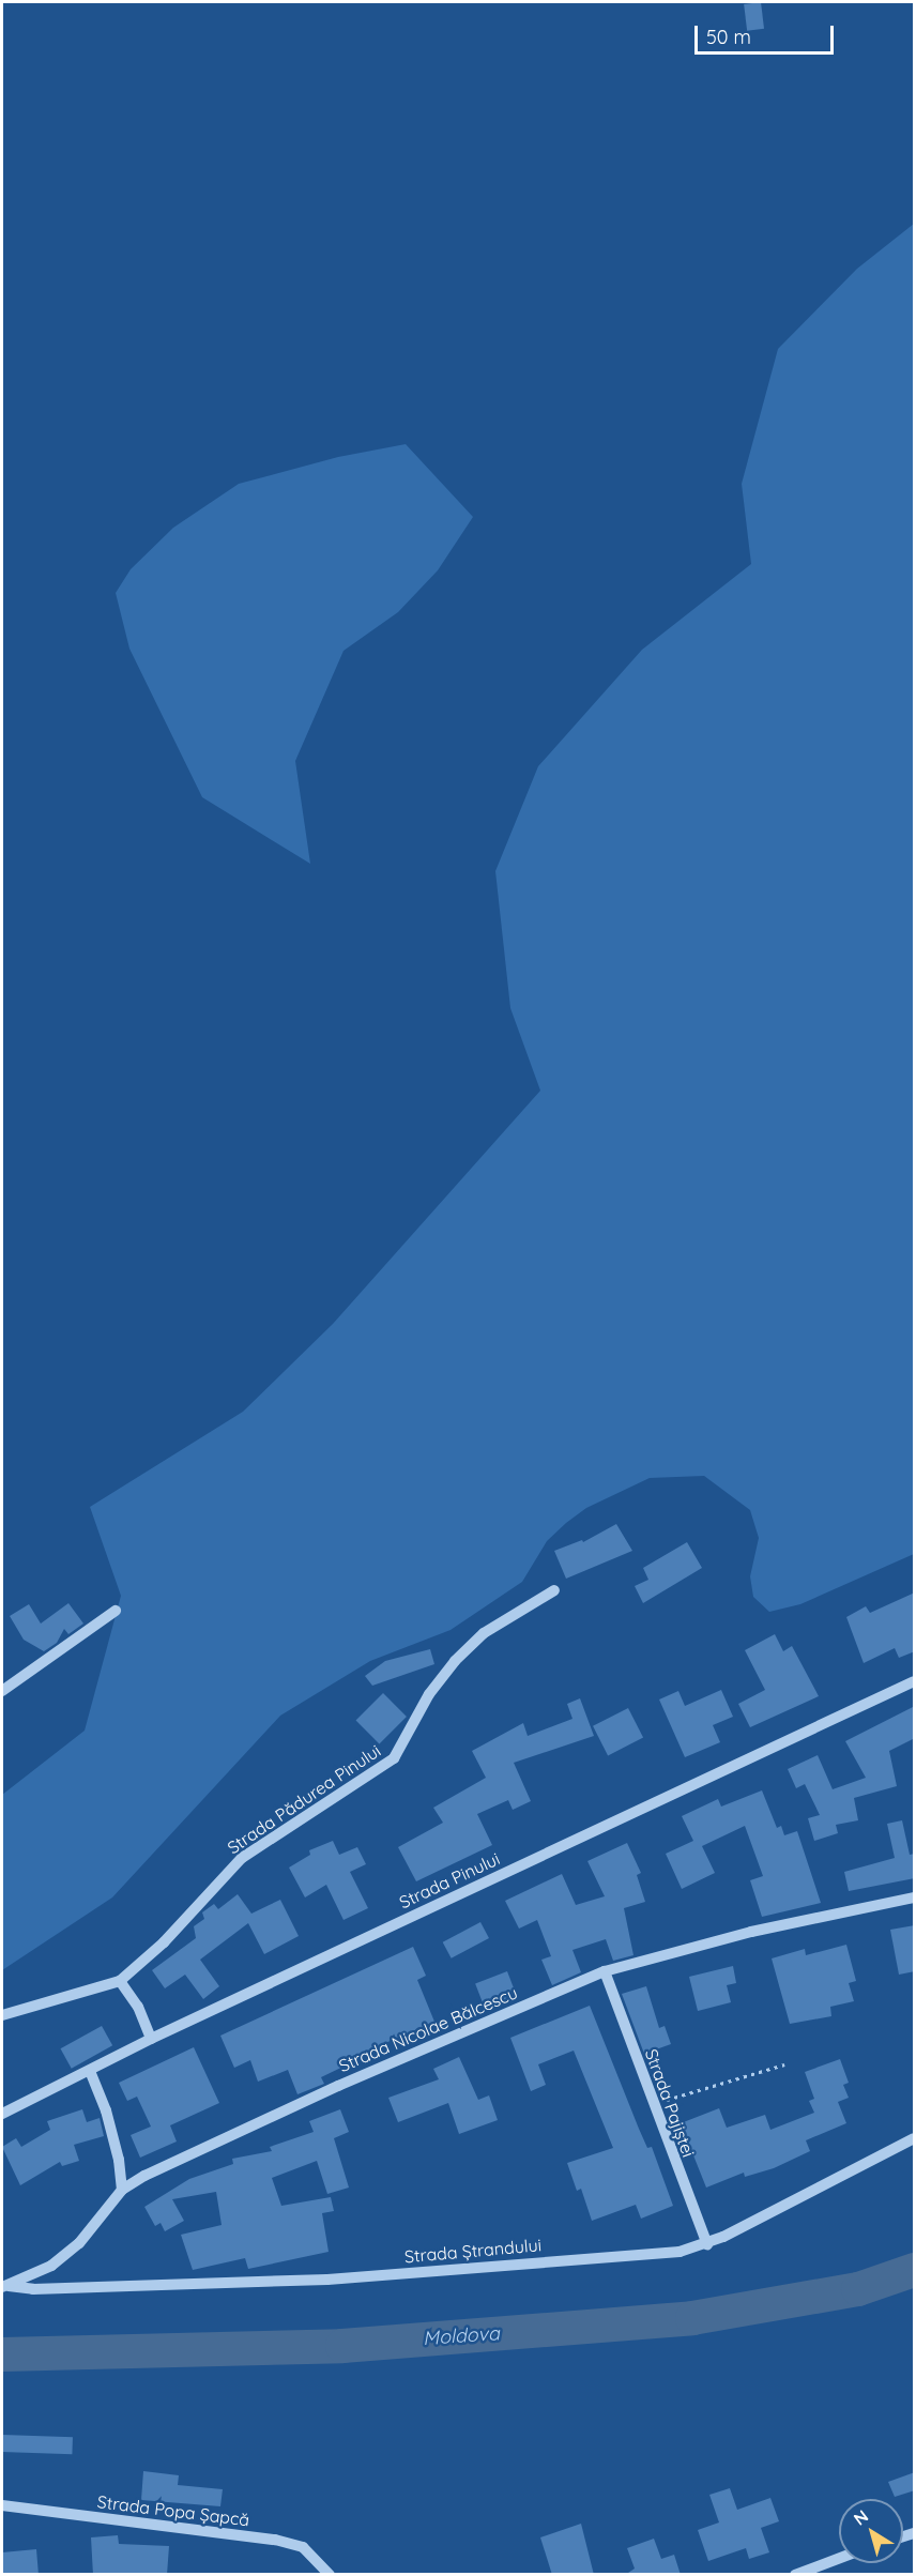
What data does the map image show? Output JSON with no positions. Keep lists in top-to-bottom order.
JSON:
{
  "streets": {
    "street": [
      "Strada Pădurea Pinului",
      "Strada Pinului",
      "Strada Nicolae Bălcescu",
      "Strada Pajiștei",
      "Strada Ștrandului",
      "Strada Popa Șapcă"
    ]
  },
  "crossings": [
    ["Strada Nicolae Bălcescu", "Strada Pajiștei"],
    ["Strada Nicolae Bălcescu", "Strada Ștrandului"],
    ["Strada Pajiștei", "Strada Ștrandului"]
  ],
  "water": ["Moldova"],
  "scale_bar": "50 m",
  "north": "top left"
}
